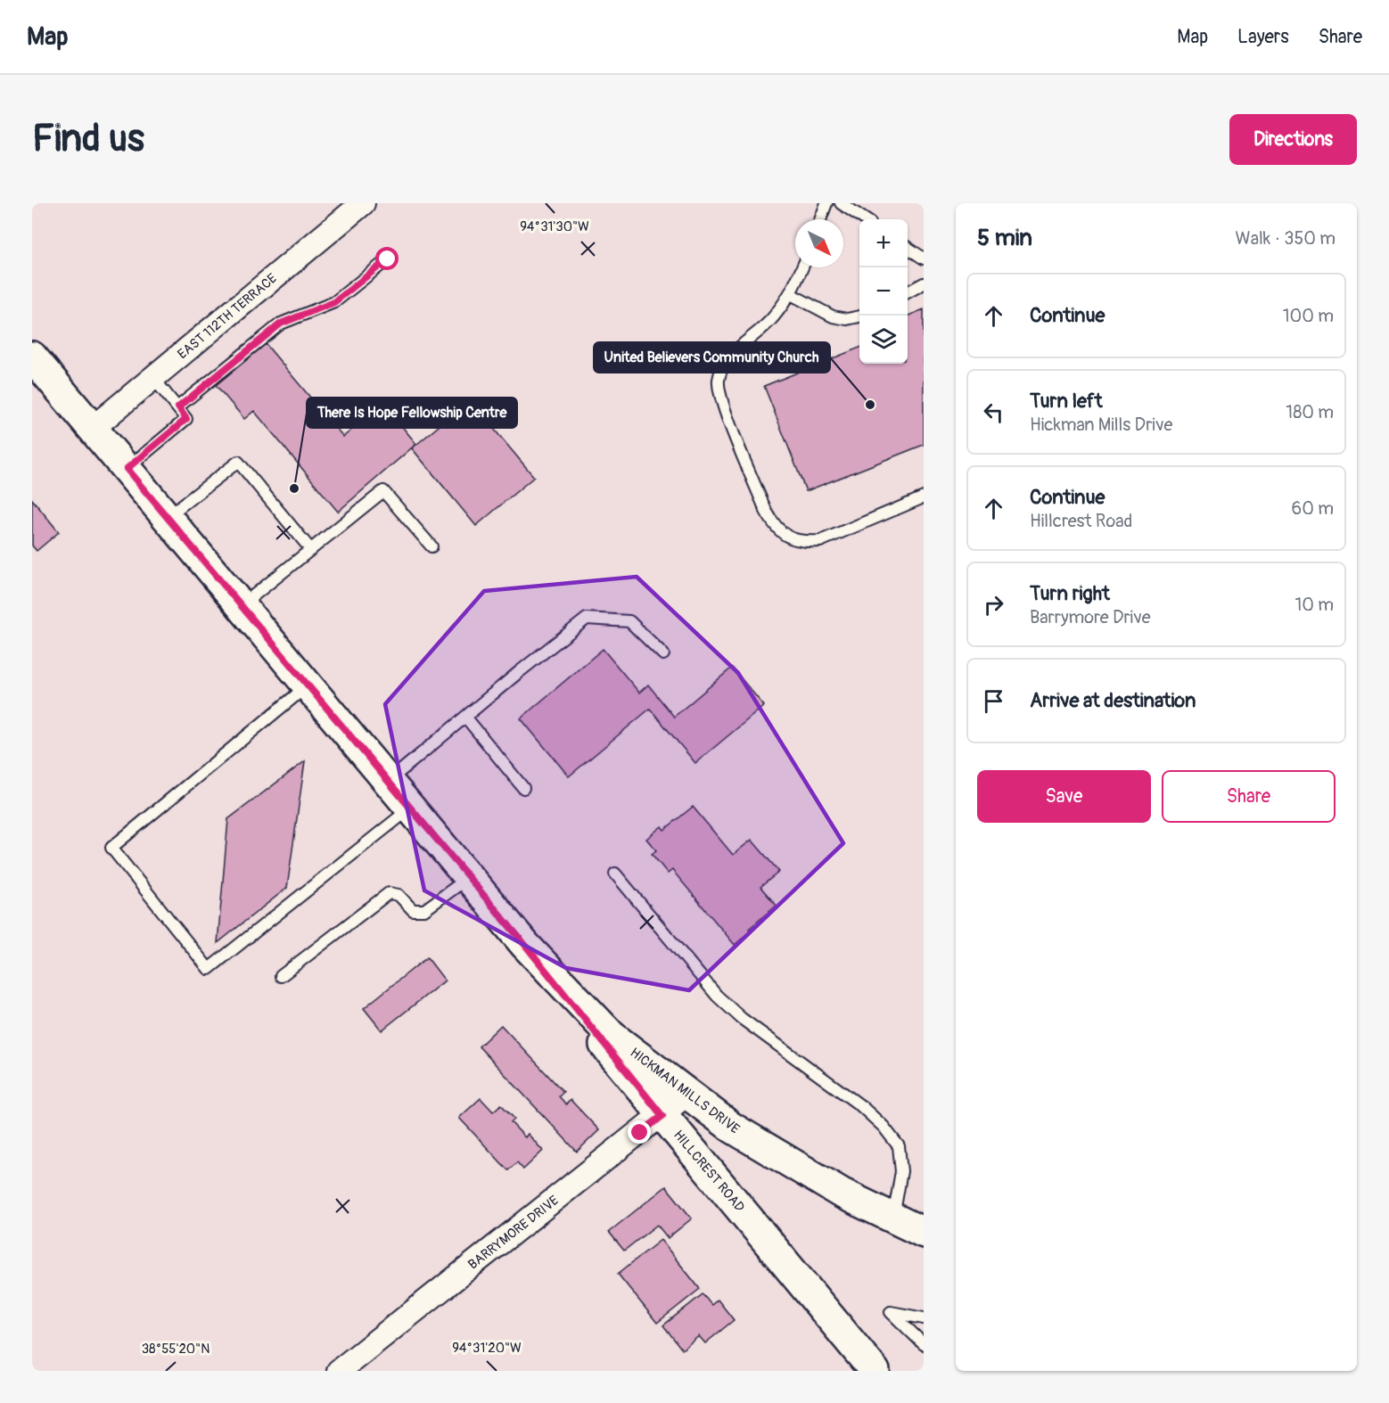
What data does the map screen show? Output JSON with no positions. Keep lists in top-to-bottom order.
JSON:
{
  "streets": {
    "street": [
      "EAST 112TH TERRACE",
      "HICKMAN MILLS DRIVE",
      "HILLCREST ROAD",
      "BARRYMORE DRIVE"
    ]
  },
  "crossings": [
    ["EAST 112TH TERRACE", "HICKMAN MILLS DRIVE"],
    ["HICKMAN MILLS DRIVE", "HILLCREST ROAD"],
    ["HICKMAN MILLS DRIVE", "BARRYMORE DRIVE"],
    ["HILLCREST ROAD", "BARRYMORE DRIVE"]
  ],
  "places": ["United Believers Community Church", "There Is Hope Fellowship Centre"],
  "north": "bottom right",
  "page": {
    "header": "Map",
    "nav": ["Map", "Layers", "Share"],
    "buttons": [
      "Directions",
      ["Save", "Share"]
    ],
    "title": "Find us",
    "heading": ["5 min", "Walk · 350 m"],
    "map_buttons": ["+", "−"],
    "list": [
      ["Continue", "100 m"],
      ["Turn left", "Hickman Mills Drive", "180 m"],
      ["Continue", "Hillcrest Road", "60 m"],
      ["Turn right", "Barrymore Drive", "10 m"],
      "Arrive at destination"
    ]
  },
  "coordinates": ["94°31'30\"W", "94°31'20\"W", "38°55'20\"N"]
}
